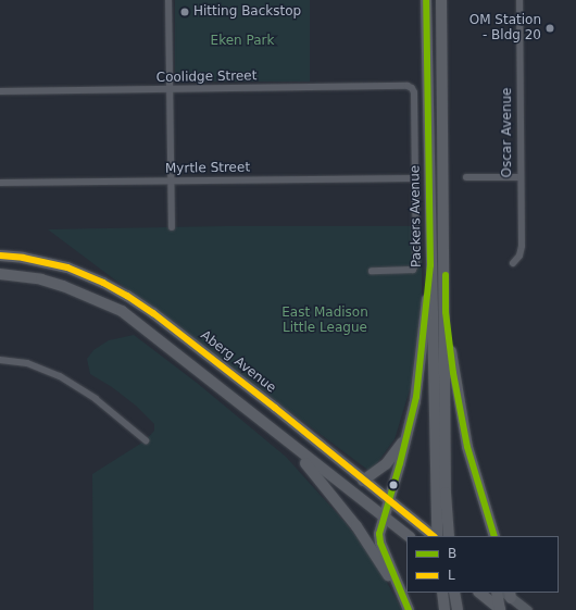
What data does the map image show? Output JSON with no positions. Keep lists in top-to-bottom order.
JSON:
{
  "streets": {
    "main road": ["Packers Avenue", "Aberg Avenue"],
    "street": ["Coolidge Street", "Oscar Avenue", "Myrtle Street"]
  },
  "crossings": [
    ["Coolidge Street", "Myrtle Street"]
  ],
  "parks": ["Eken Park", "East Madison Little League"],
  "places": ["Hitting Backstop", "OM Station - Bldg 20"],
  "lines": ["transit line B", "transit line L"],
  "legend": ["B", "L"]
}
